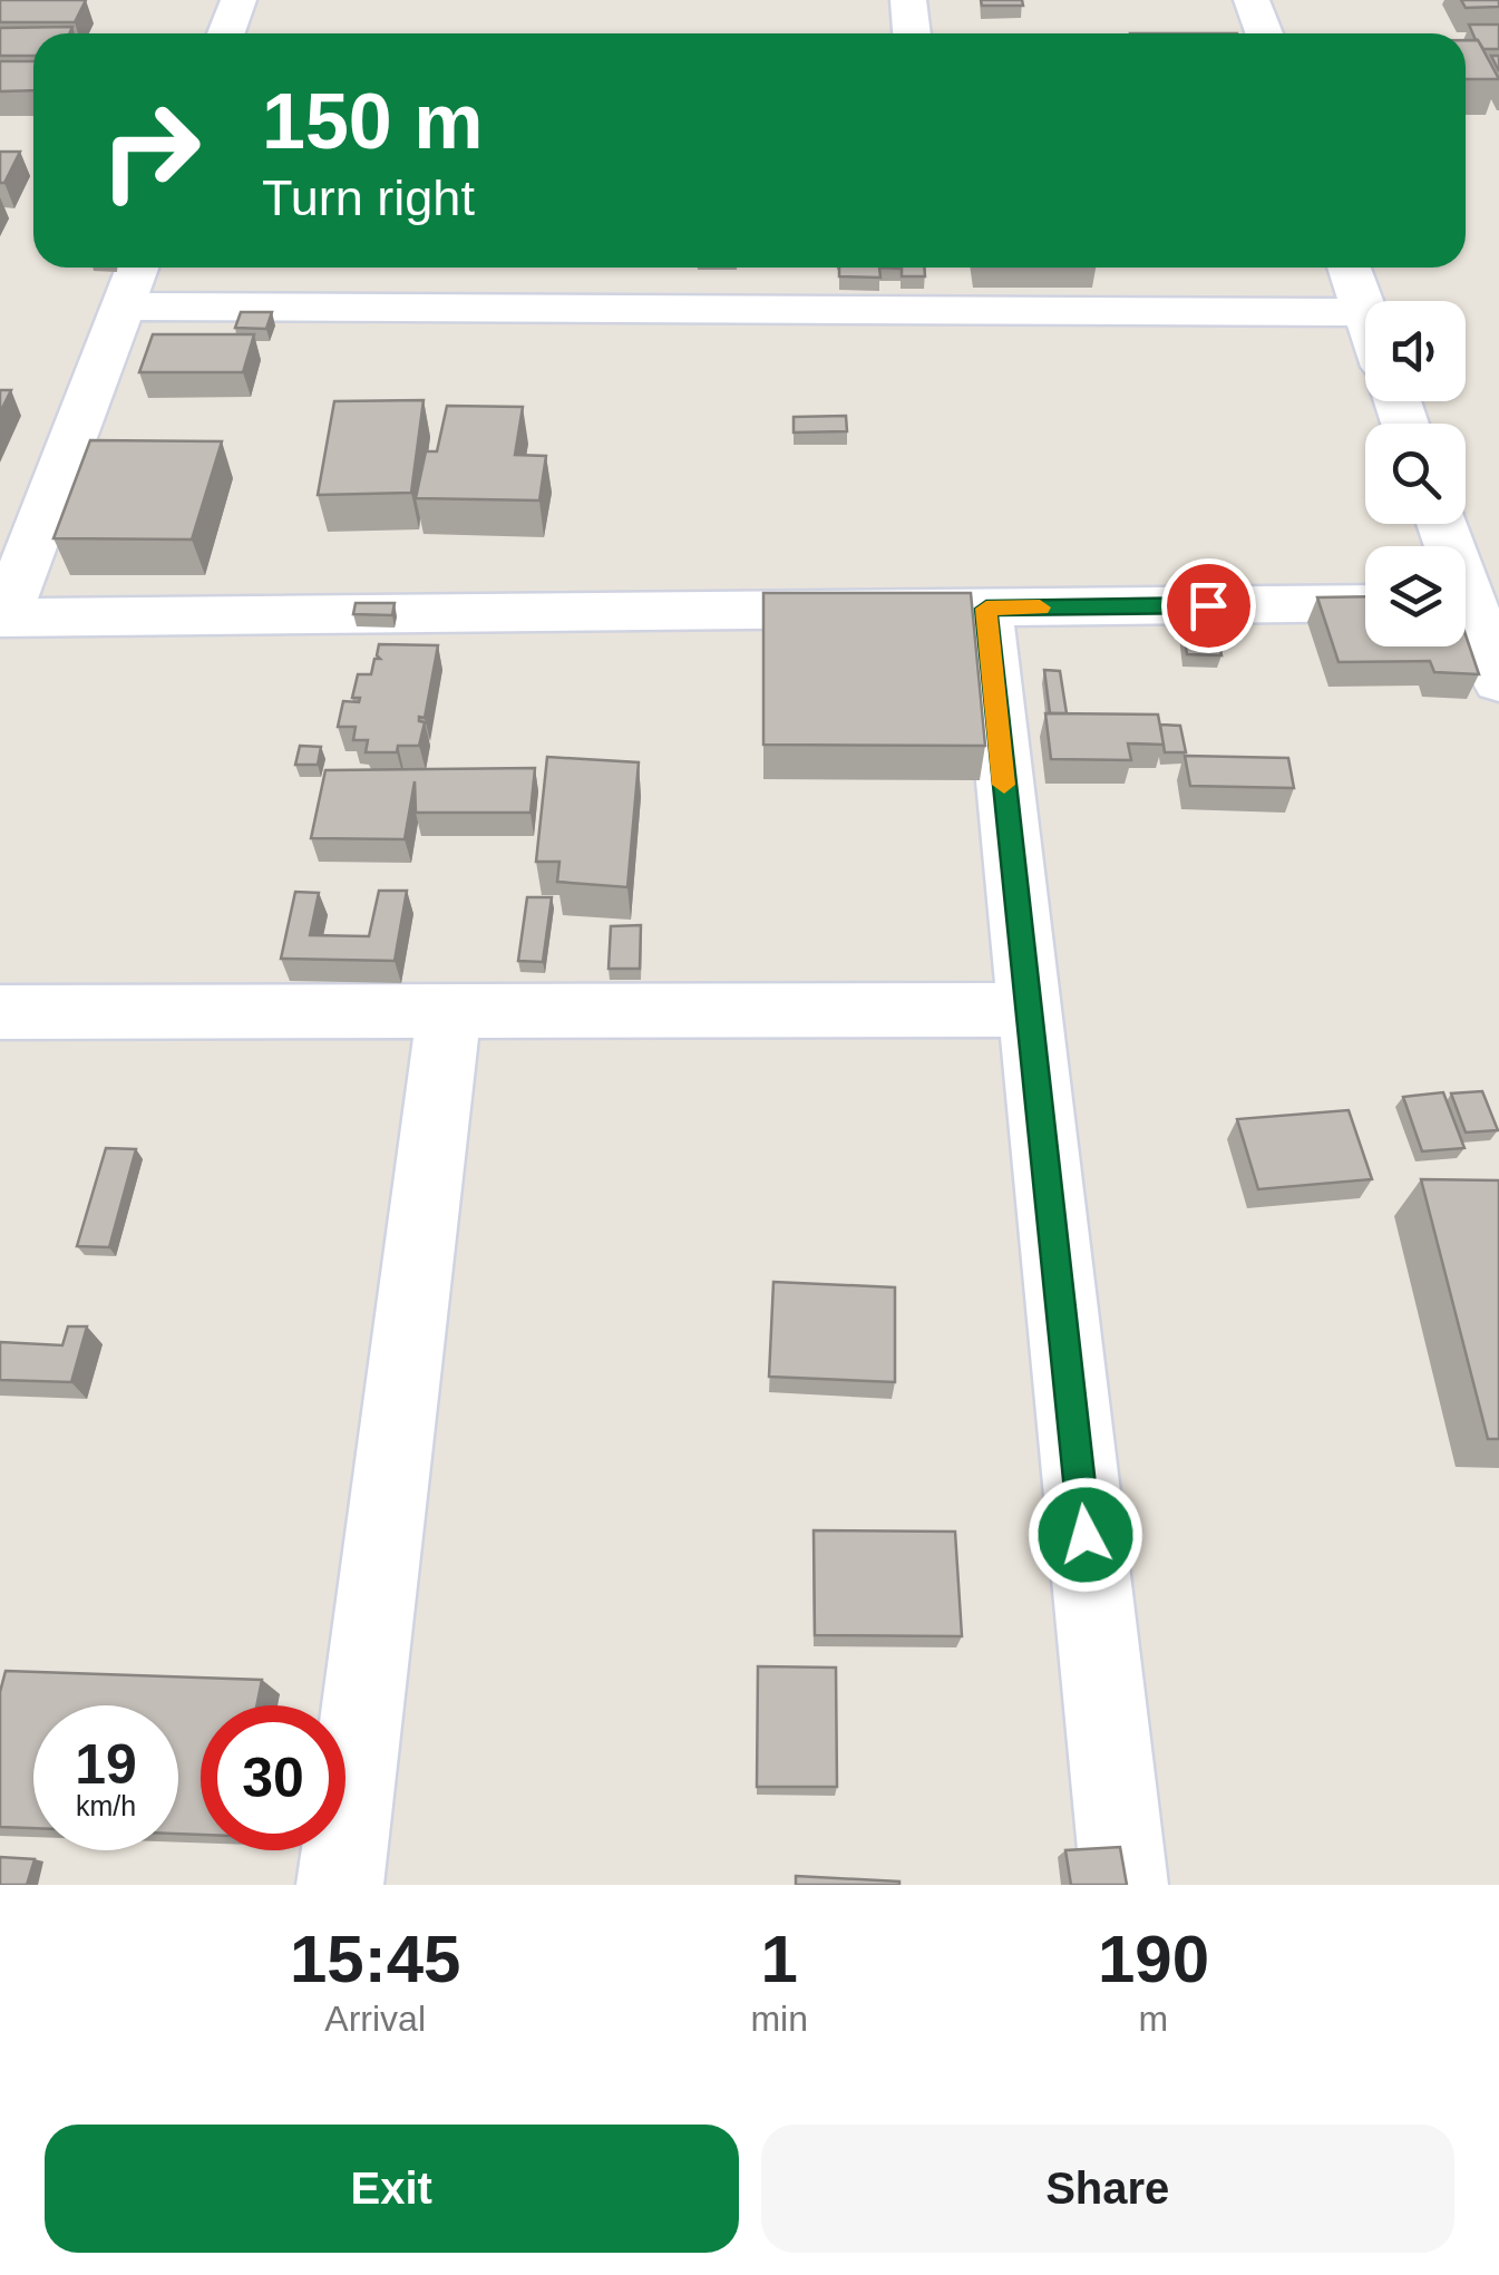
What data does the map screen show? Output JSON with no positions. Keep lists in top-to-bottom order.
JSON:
{
  "page": {
    "turn": ["150 m", "Turn right"],
    "speed": "19 km/h",
    "limit": "30",
    "eta": [
      "15:45",
      "Arrival",
      "1",
      "min",
      "190",
      "m"
    ],
    "buttons": ["Exit", "Share"]
  }
}
